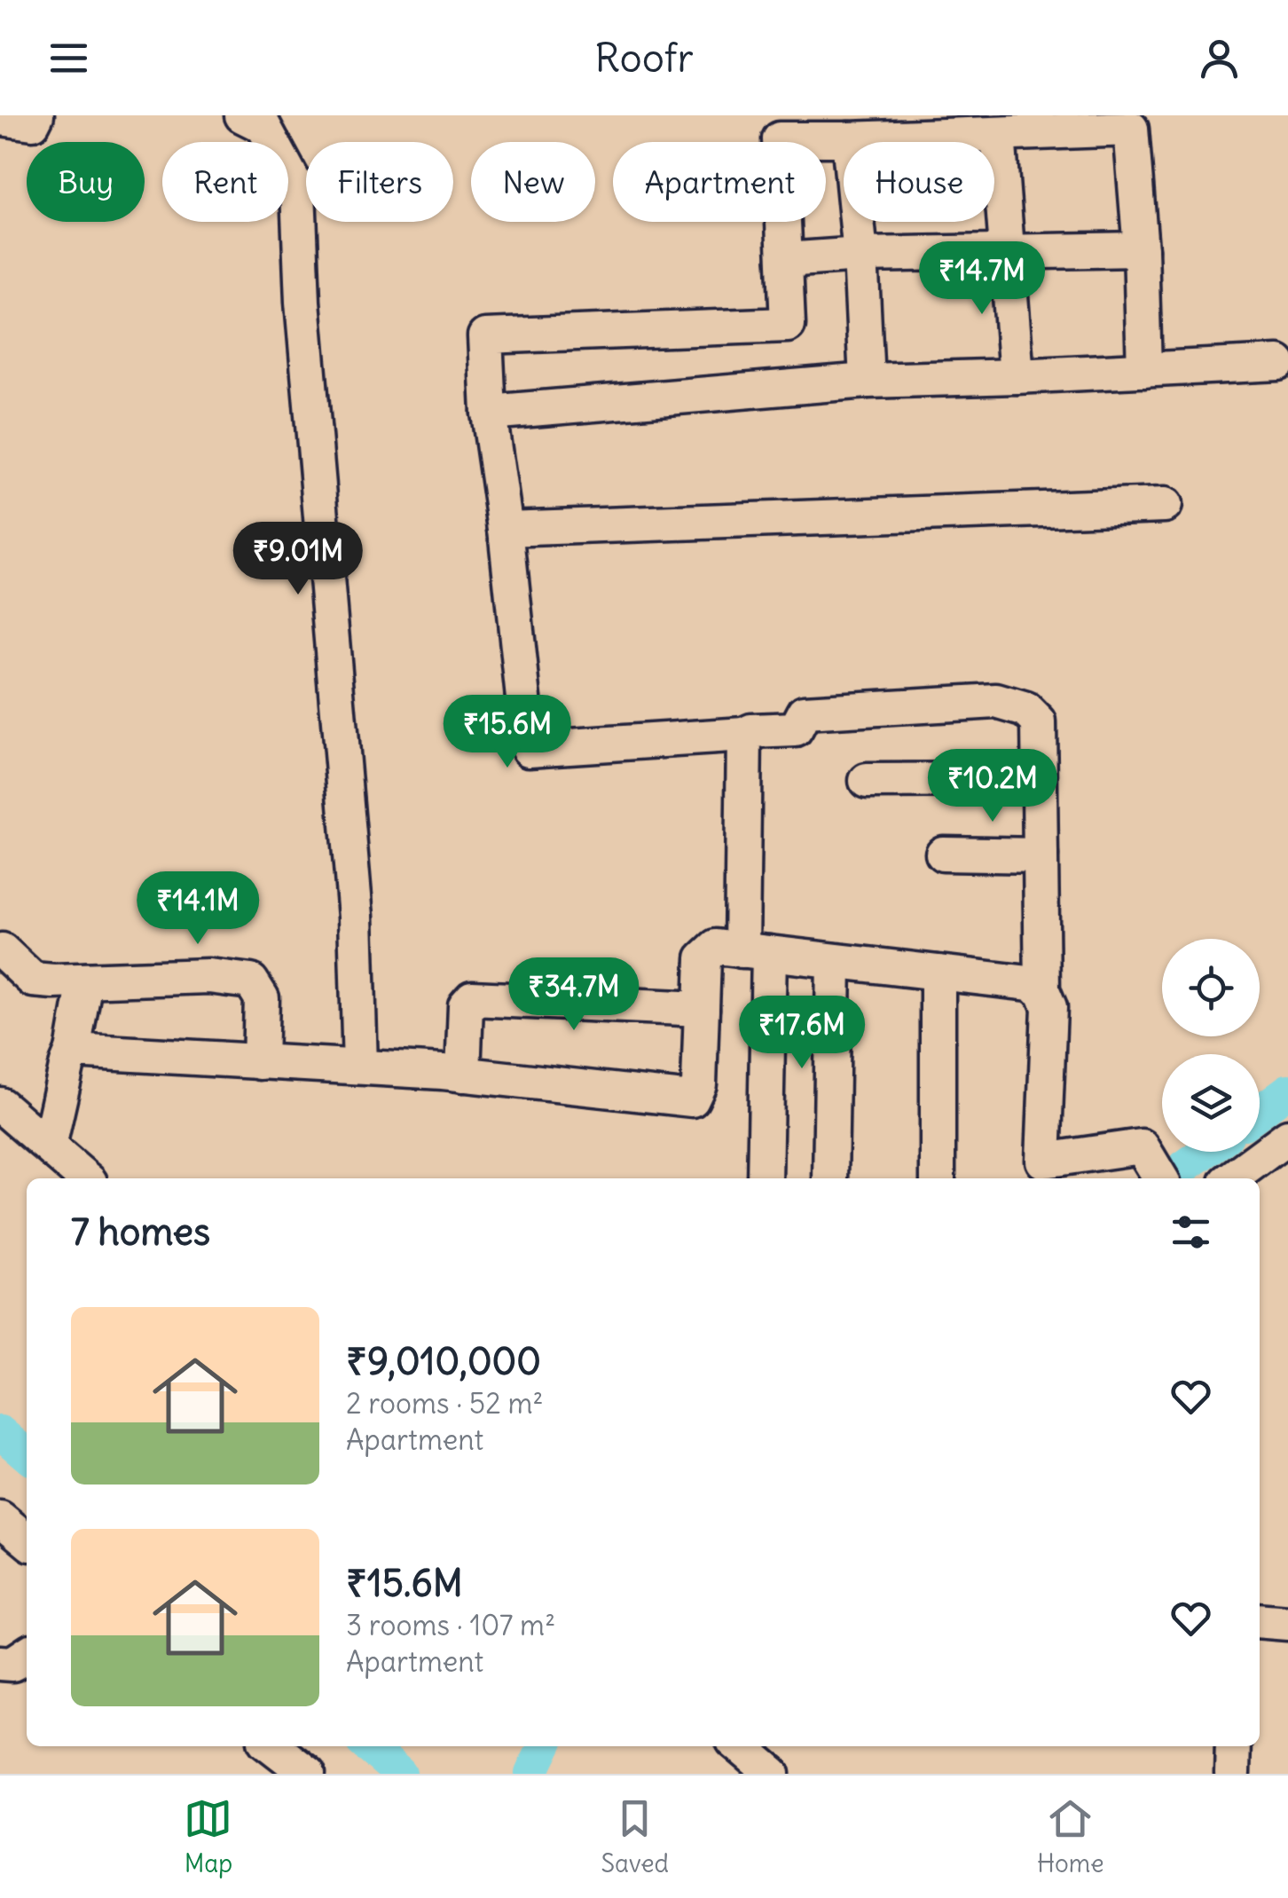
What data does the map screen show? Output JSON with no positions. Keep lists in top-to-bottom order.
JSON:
{
  "page": {
    "header": "Roofr",
    "chip": [
      "Buy",
      "Rent",
      "Filters",
      "New",
      "Apartment",
      "House"
    ],
    "price": [
      "₹14.7M",
      "₹9.01M",
      "₹15.6M",
      "₹10.2M",
      "₹14.1M",
      "₹34.7M",
      "₹17.6M"
    ],
    "heading": "7 homes",
    "list": [
      {
        "name": "₹9,010,000",
        "note": "2 rooms · 52 m² · Apartment"
      },
      {
        "name": "₹15.6M",
        "note": "3 rooms · 107 m² · Apartment"
      }
    ],
    "tabs": ["Map", "Saved", "Home"]
  }
}
